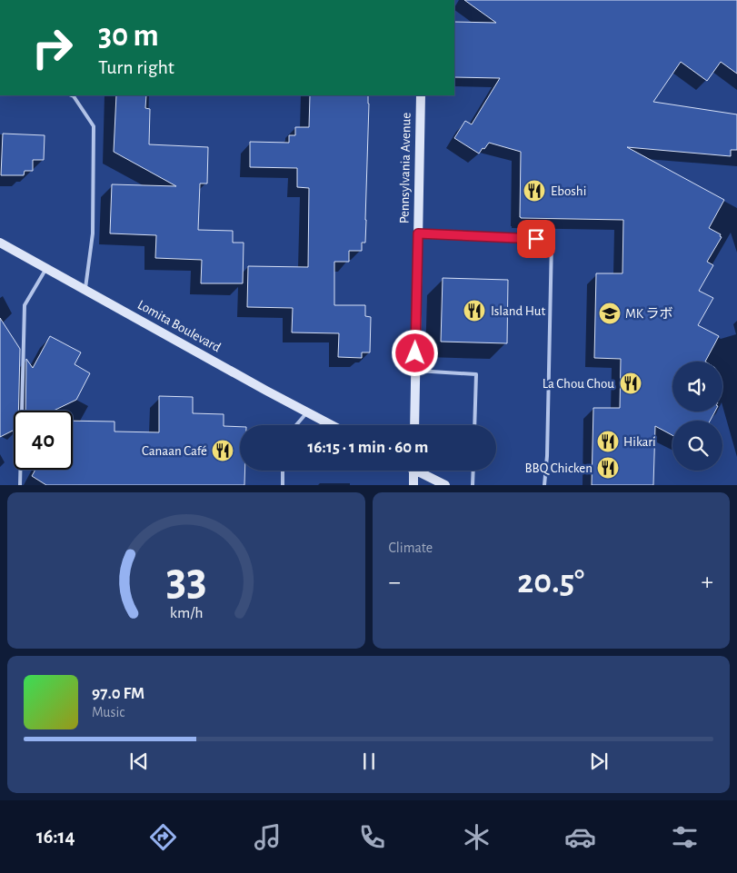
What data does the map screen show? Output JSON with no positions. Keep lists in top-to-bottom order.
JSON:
{
  "streets": {
    "main road": ["Pennsylvania Avenue", "Lomita Boulevard"]
  },
  "places": {
    "restaurant": [
      "Eboshi",
      "Island Hut",
      "La Chou Chou",
      "Hikari",
      "Canaan Café",
      "BBQ Chicken"
    ],
    "school or university": ["MK ラボ"]
  },
  "page": {
    "turn": ["30 m", "Turn right"],
    "limit": "40",
    "trip": "16:15 · 1 min · 60 m",
    "tile": "Climate",
    "heat": ["−", "20.5°", "+"],
    "song": ["97.0 FM", "Music"],
    "tabs": "16:14",
    "gauge": ["33", "km/h"]
  }
}
